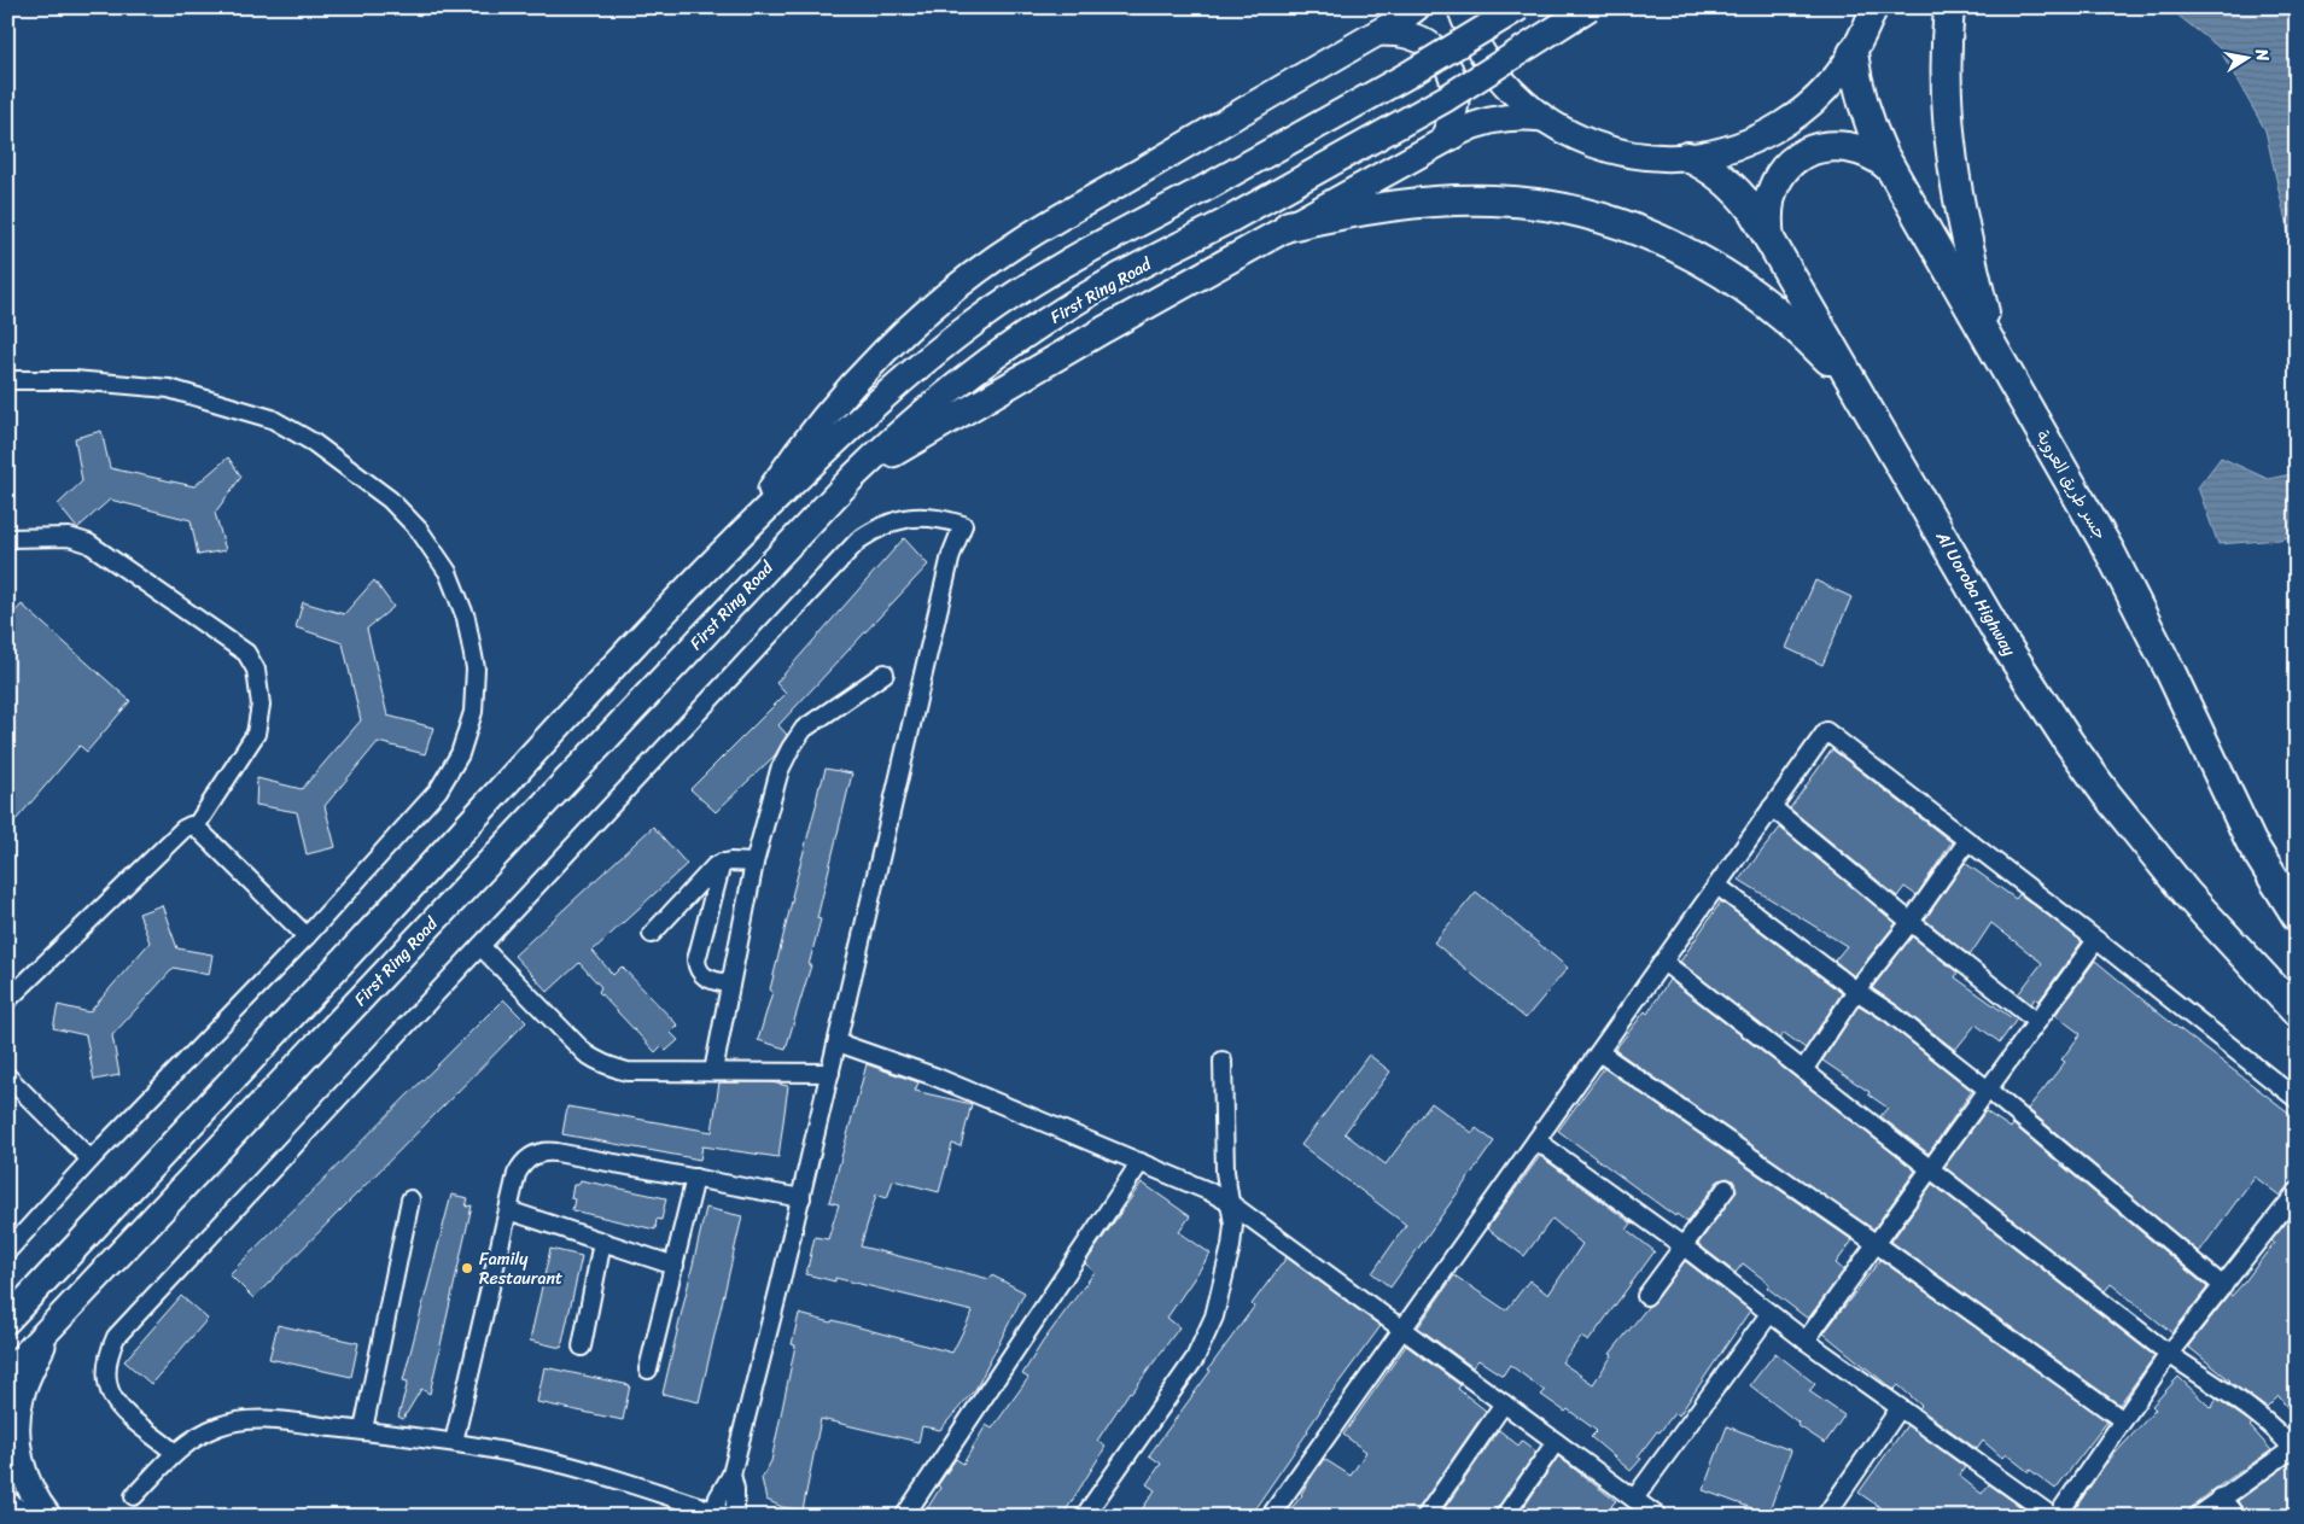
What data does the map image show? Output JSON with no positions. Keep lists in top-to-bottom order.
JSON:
{
  "streets": {
    "highway": ["جسر طريق العروبة", "Al Uoroba Highway"],
    "main road": ["First Ring Road"]
  },
  "places": ["Family Restaurant"],
  "north": "right"
}
